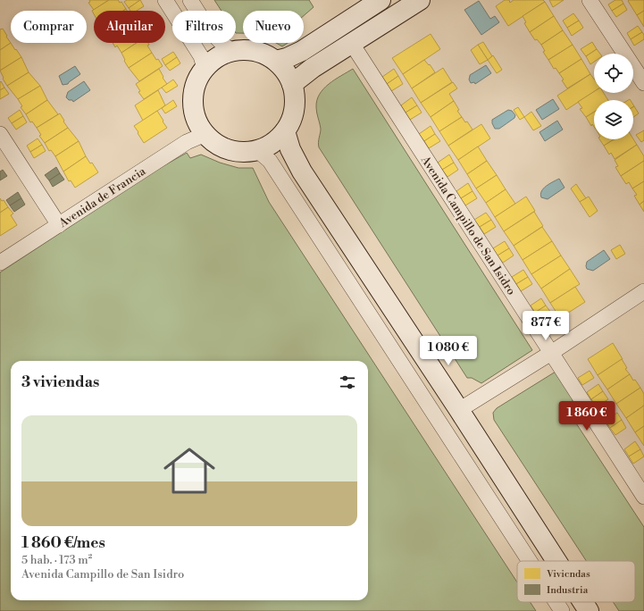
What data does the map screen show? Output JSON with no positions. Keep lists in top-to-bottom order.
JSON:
{
  "streets": {
    "street": ["Avenida de Francia", "Avenida Campillo de San Isidro"]
  },
  "legend": ["Viviendas", "Industria"],
  "page": {
    "chip": [
      "Comprar",
      "Alquilar",
      "Filtros",
      "Nuevo"
    ],
    "price": ["877 €", "1 080 €", "1 860 €"],
    "heading": "3 viviendas",
    "list": [
      {
        "name": "1 860 €/mes",
        "note": "5 hab. · 173 m² · Avenida Campillo de San Isidro"
      }
    ]
  }
}
